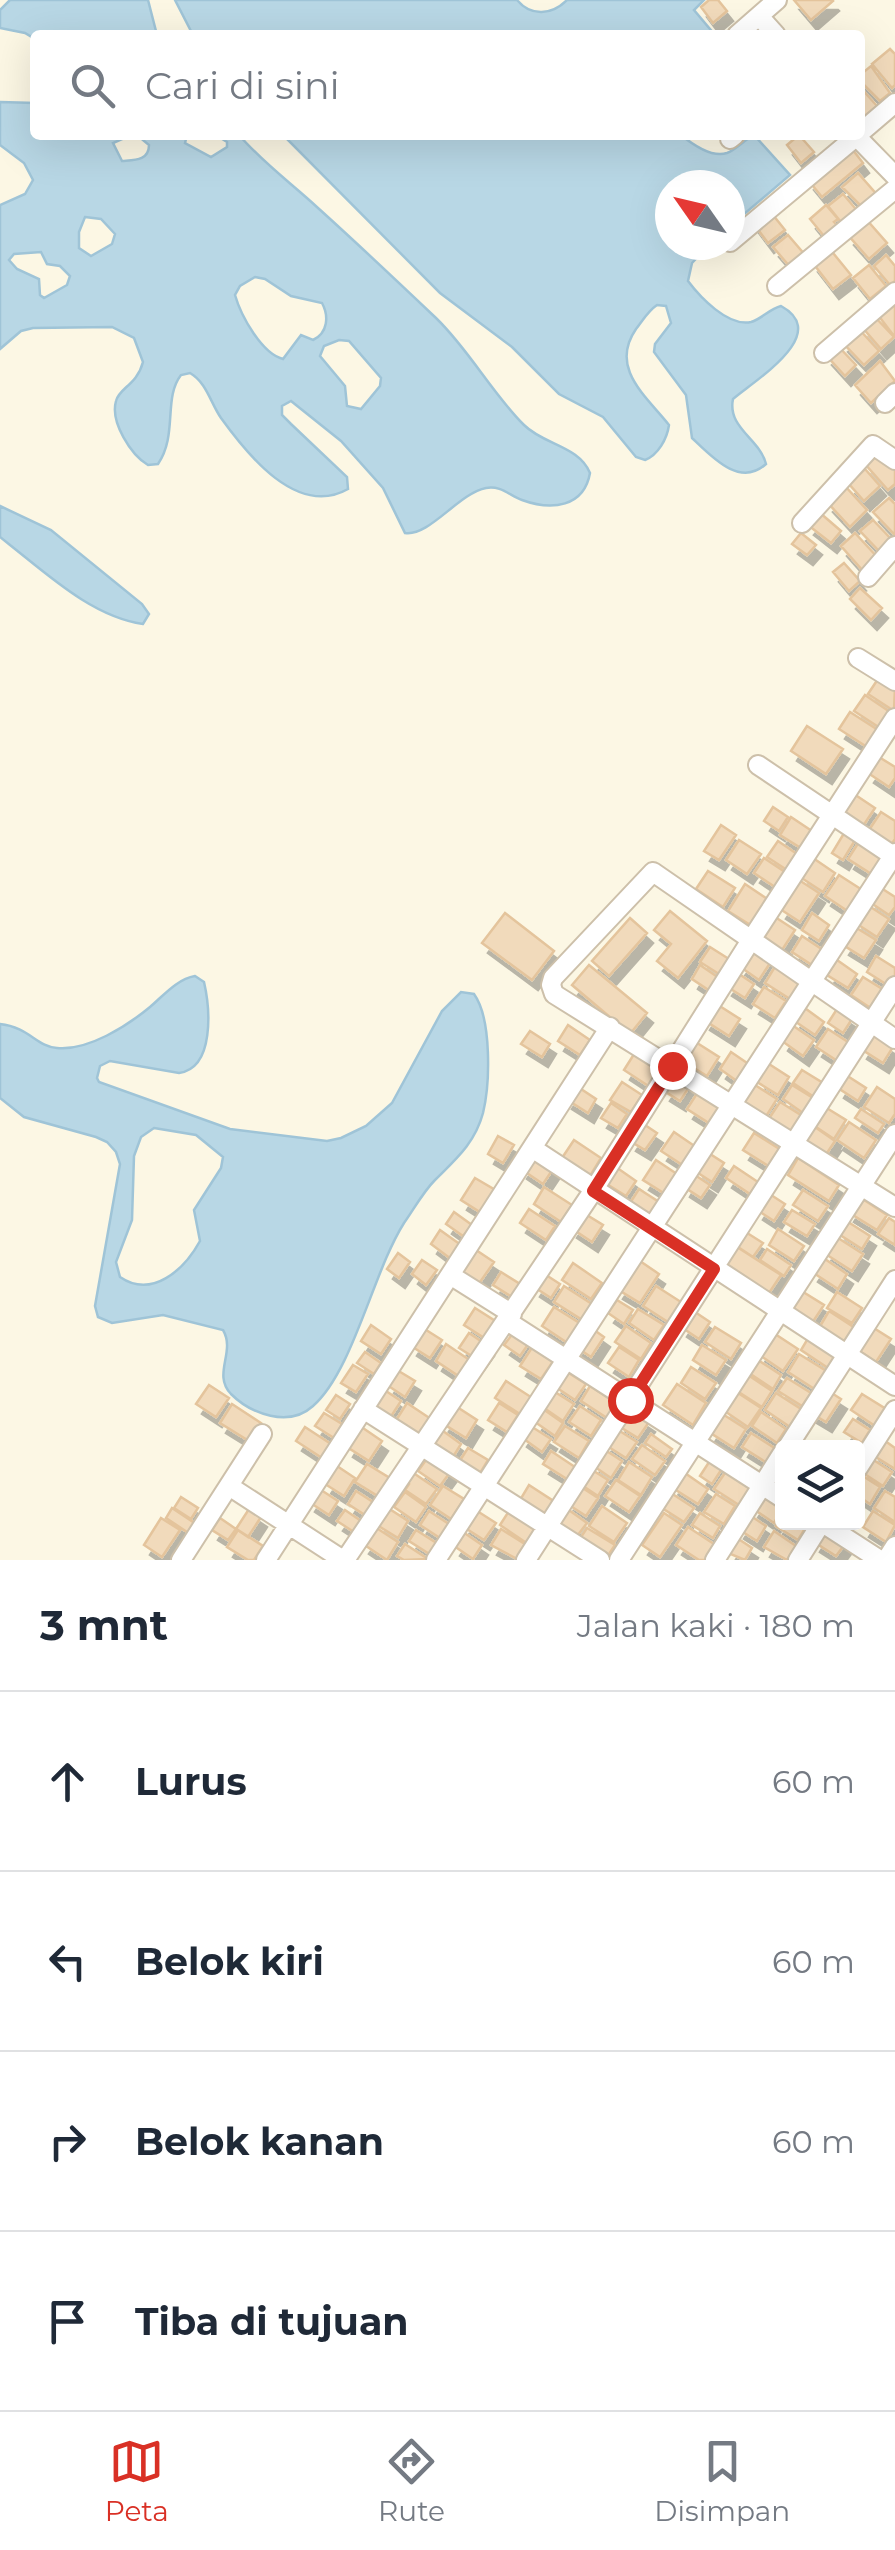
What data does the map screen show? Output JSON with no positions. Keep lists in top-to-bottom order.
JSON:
{
  "north": "top left",
  "page": {
    "search": "Cari di sini",
    "heading": ["3 mnt", "Jalan kaki · 180 m"],
    "list": [
      ["Lurus", "60 m"],
      ["Belok kiri", "60 m"],
      ["Belok kanan", "60 m"],
      "Tiba di tujuan"
    ],
    "nav": ["Peta", "Rute", "Disimpan"]
  }
}
